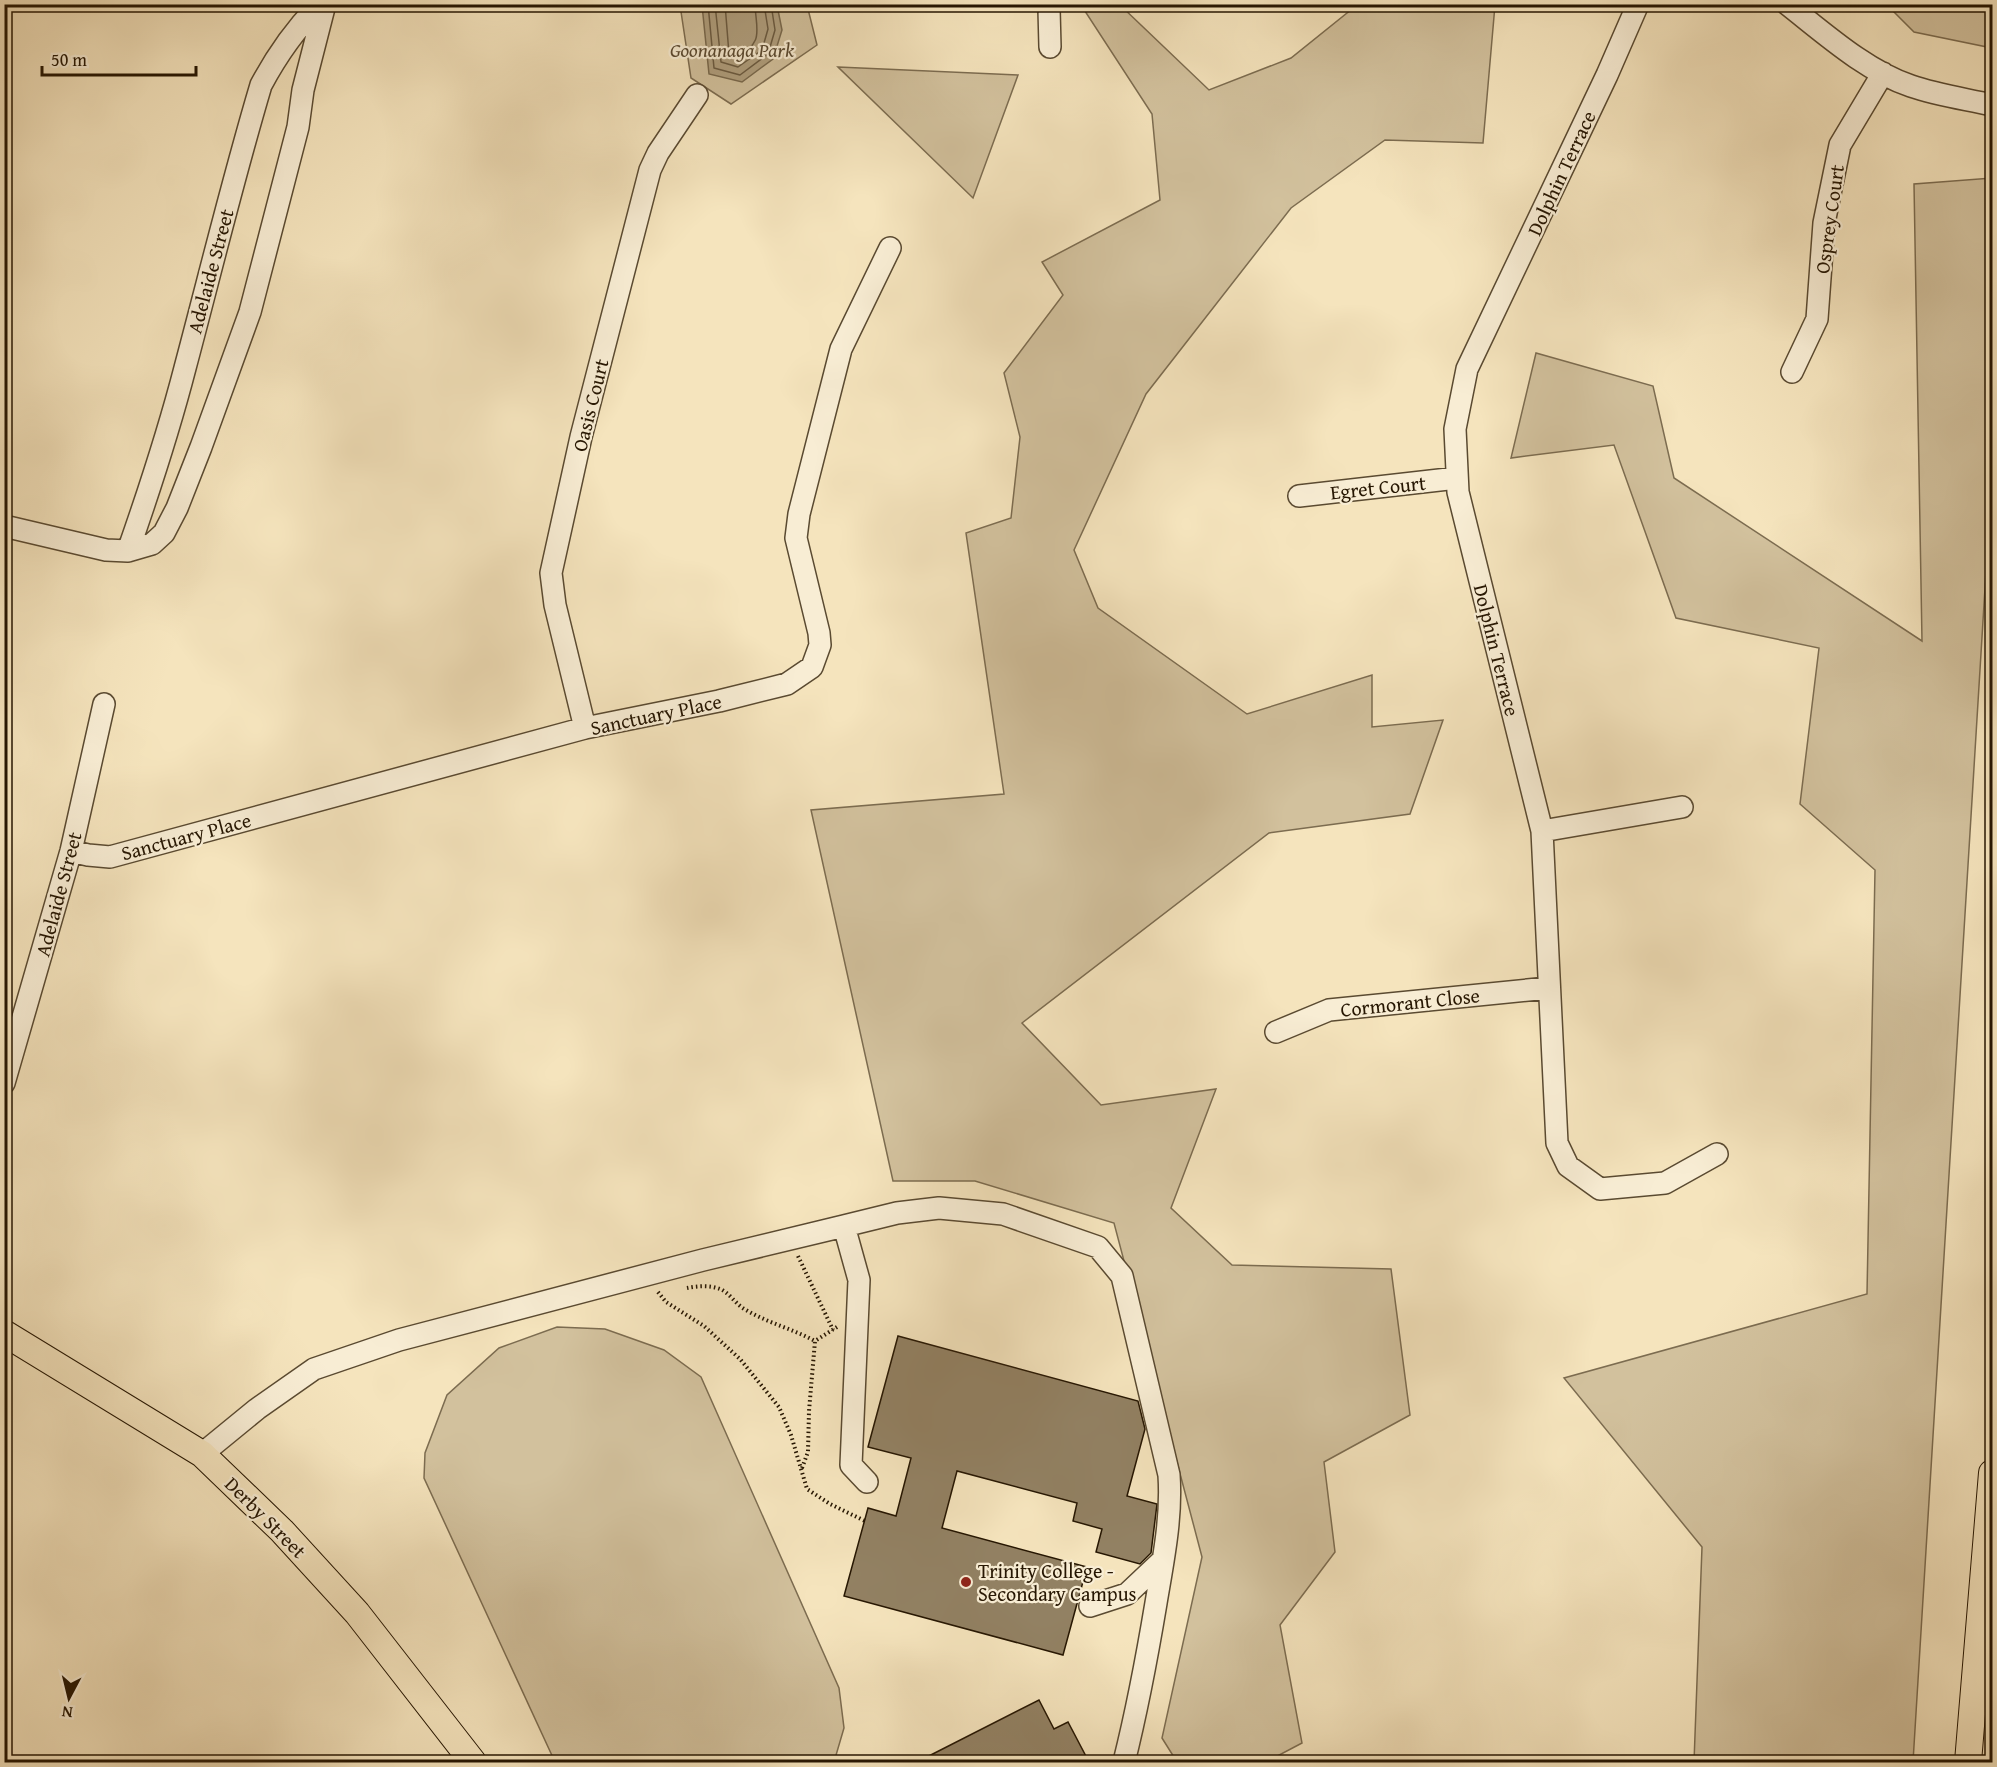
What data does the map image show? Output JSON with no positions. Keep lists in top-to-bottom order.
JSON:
{
  "streets": {
    "main road": ["Derby Street"],
    "street": [
      "Dolphin Terrace",
      "Osprey Court",
      "Adelaide Street",
      "Oasis Court",
      "Egret Court",
      "Sanctuary Place",
      "Cormorant Close"
    ]
  },
  "crossings": [
    ["Dolphin Terrace", "Egret Court"],
    ["Dolphin Terrace", "Cormorant Close"],
    ["Adelaide Street", "Sanctuary Place"],
    ["Oasis Court", "Sanctuary Place"]
  ],
  "parks": ["Goonanaga Park"],
  "places": ["Trinity College - Secondary Campus"],
  "scale_bar": "50 m",
  "north": "bottom"
}
